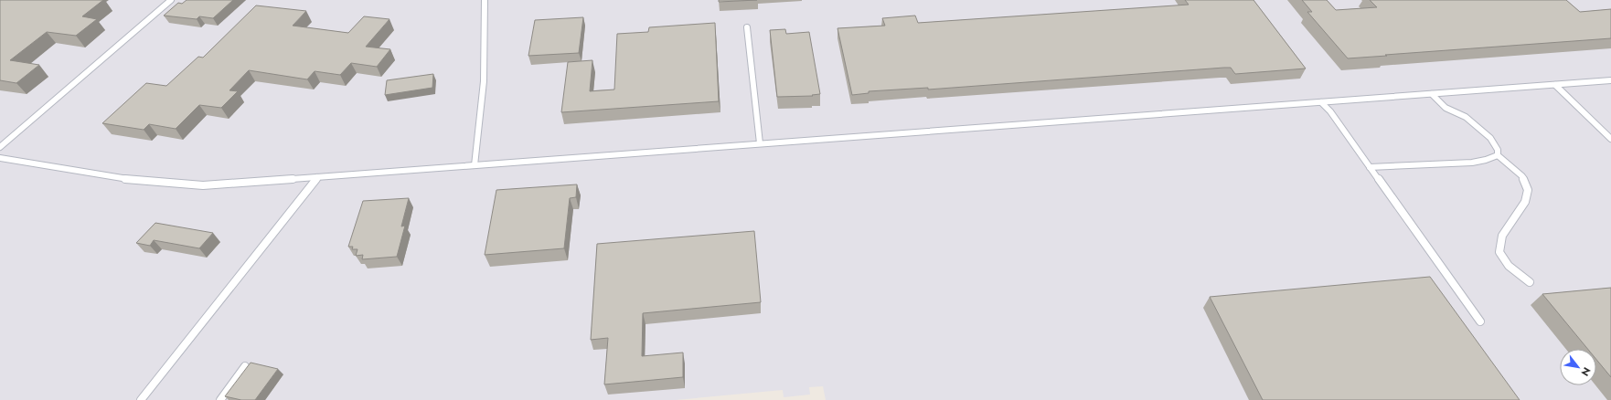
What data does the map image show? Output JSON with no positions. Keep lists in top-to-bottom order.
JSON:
{
  "north": "bottom right"
}
